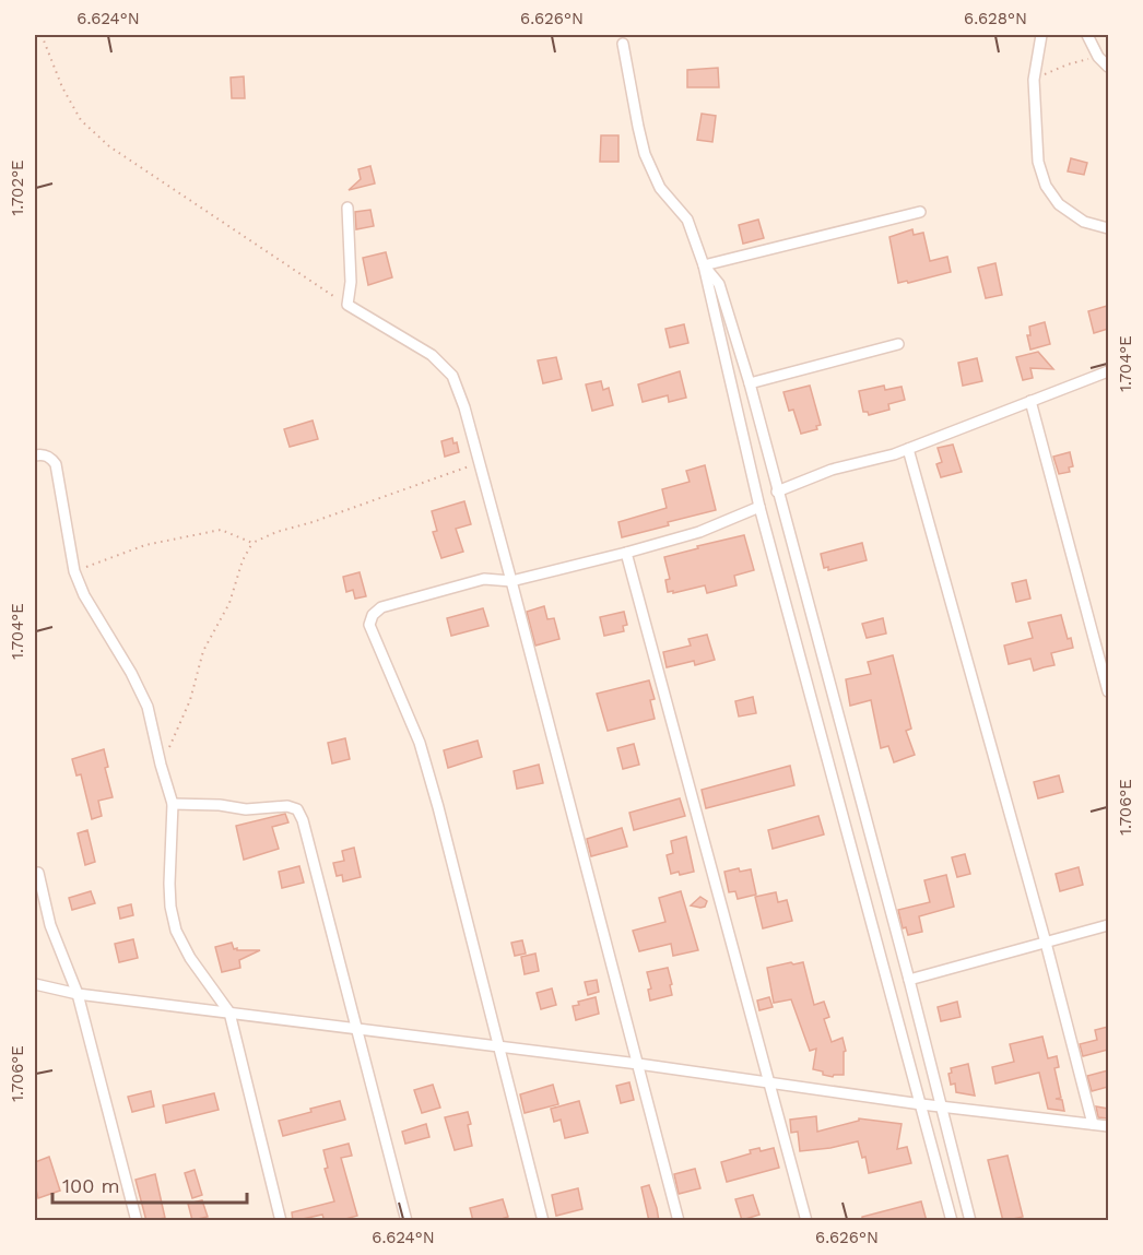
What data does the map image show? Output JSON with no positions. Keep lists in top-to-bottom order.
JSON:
{
  "scale_bar": "100 m",
  "coordinates": [
    "6.624°N",
    "6.626°N",
    "6.628°N",
    "1.702°E",
    "1.704°E",
    "1.706°E"
  ]
}
